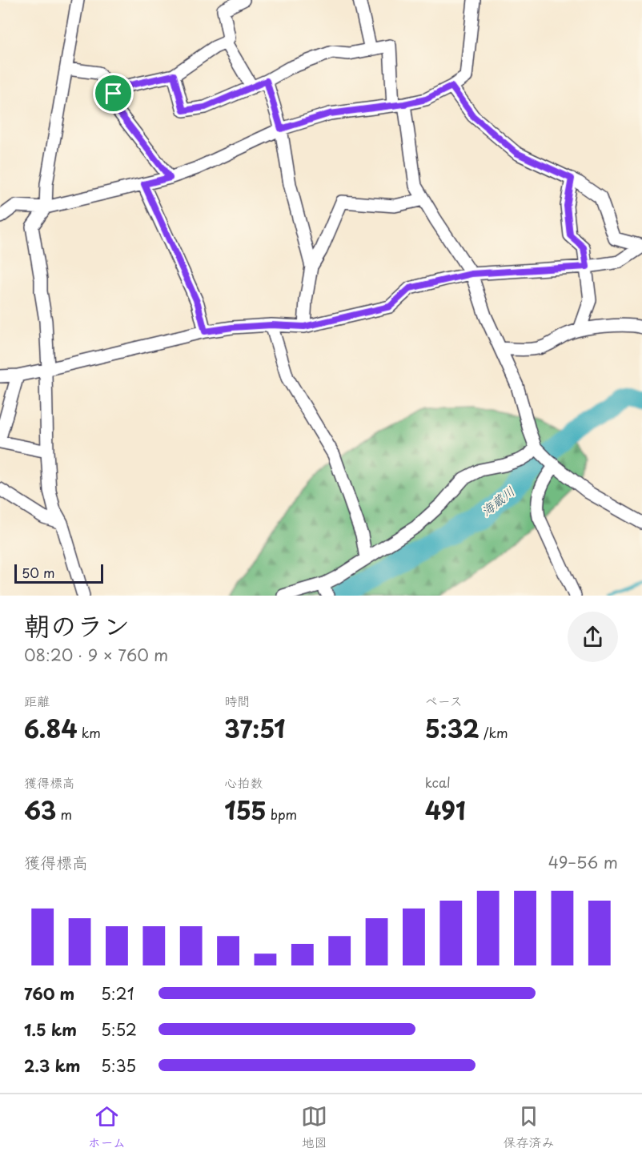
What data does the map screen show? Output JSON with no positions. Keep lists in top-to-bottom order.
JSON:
{
  "water": ["海蔵川"],
  "scale_bar": "50 m",
  "page": {
    "scale": "50 m",
    "heading": ["朝のラン", "08:20 · 9 × 760 m"],
    "stats": [
      ["距離", "6.84 km"],
      ["時間", "37:51"],
      ["ペース", "5:32 /km"],
      ["獲得標高", "63 m"],
      ["心拍数", "155 bpm"],
      ["kcal", "491"]
    ],
    "chart": ["獲得標高", "49–56 m"],
    "list": [
      {
        "name": "760 m",
        "note": "5:21"
      },
      {
        "name": "1.5 km",
        "note": "5:52"
      },
      {
        "name": "2.3 km",
        "note": "5:35"
      }
    ],
    "tabs": ["ホーム", "地図", "保存済み"]
  }
}
